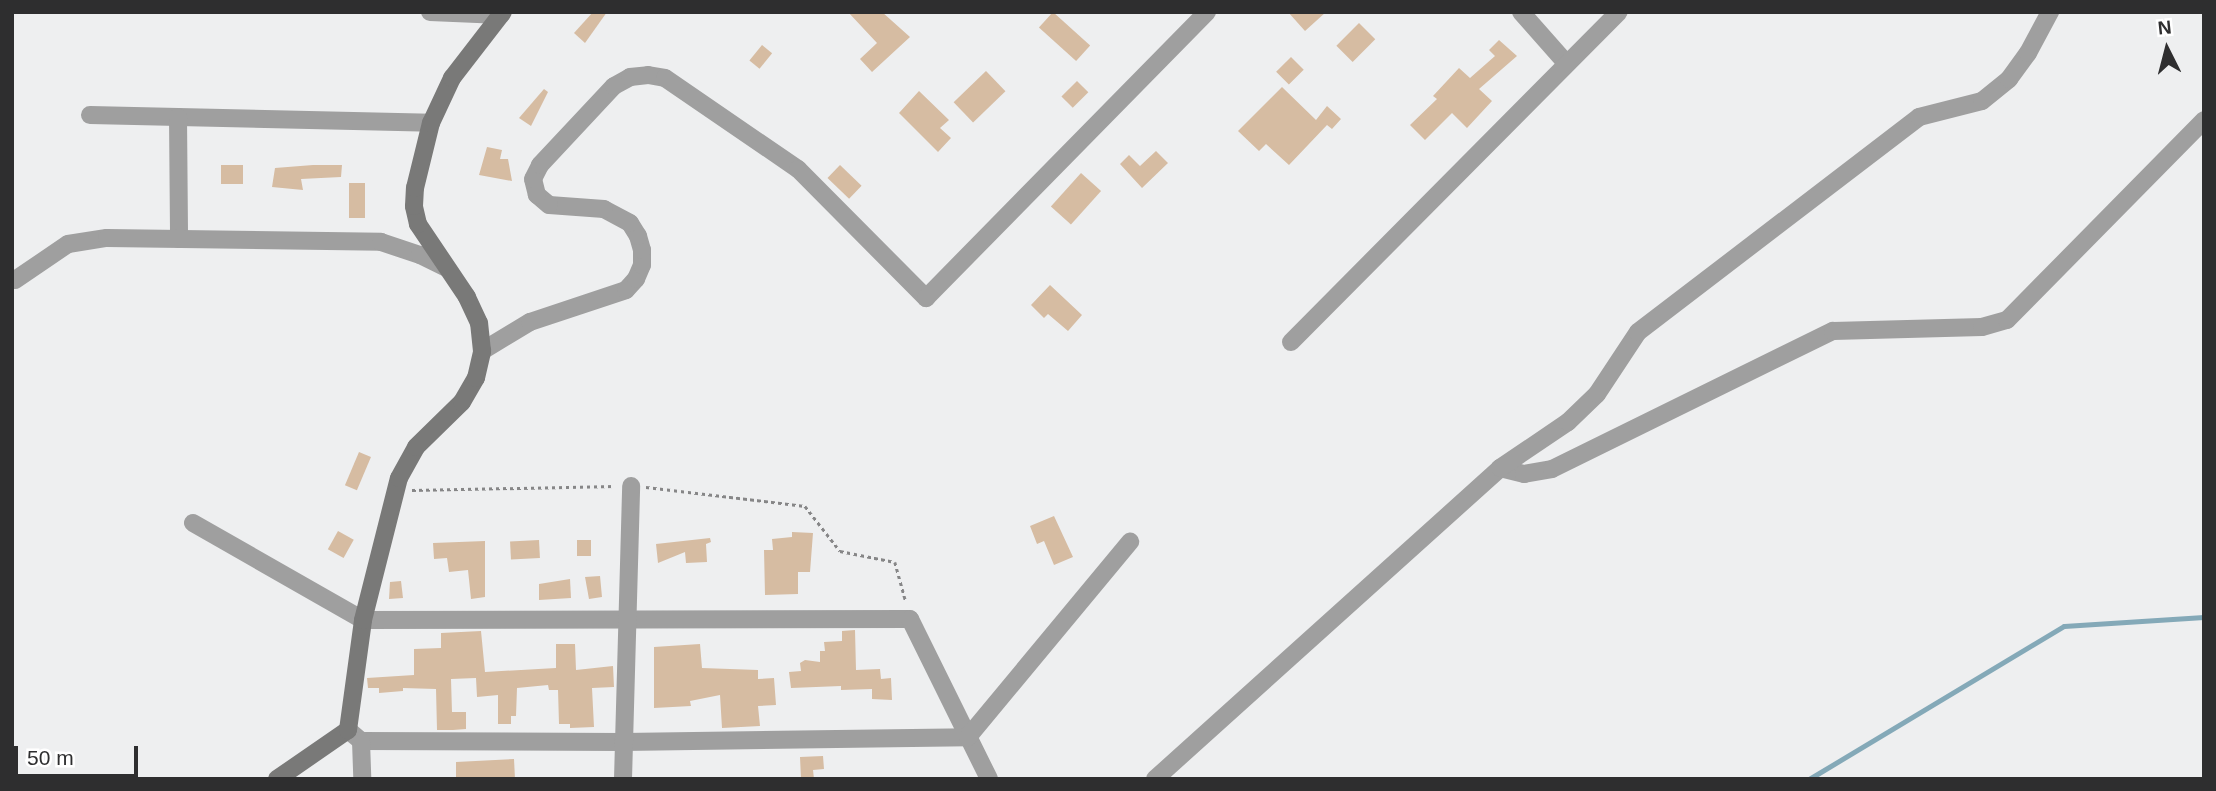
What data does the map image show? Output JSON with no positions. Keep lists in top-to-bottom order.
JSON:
{
  "scale_bar": "50 m",
  "north": "top"
}
